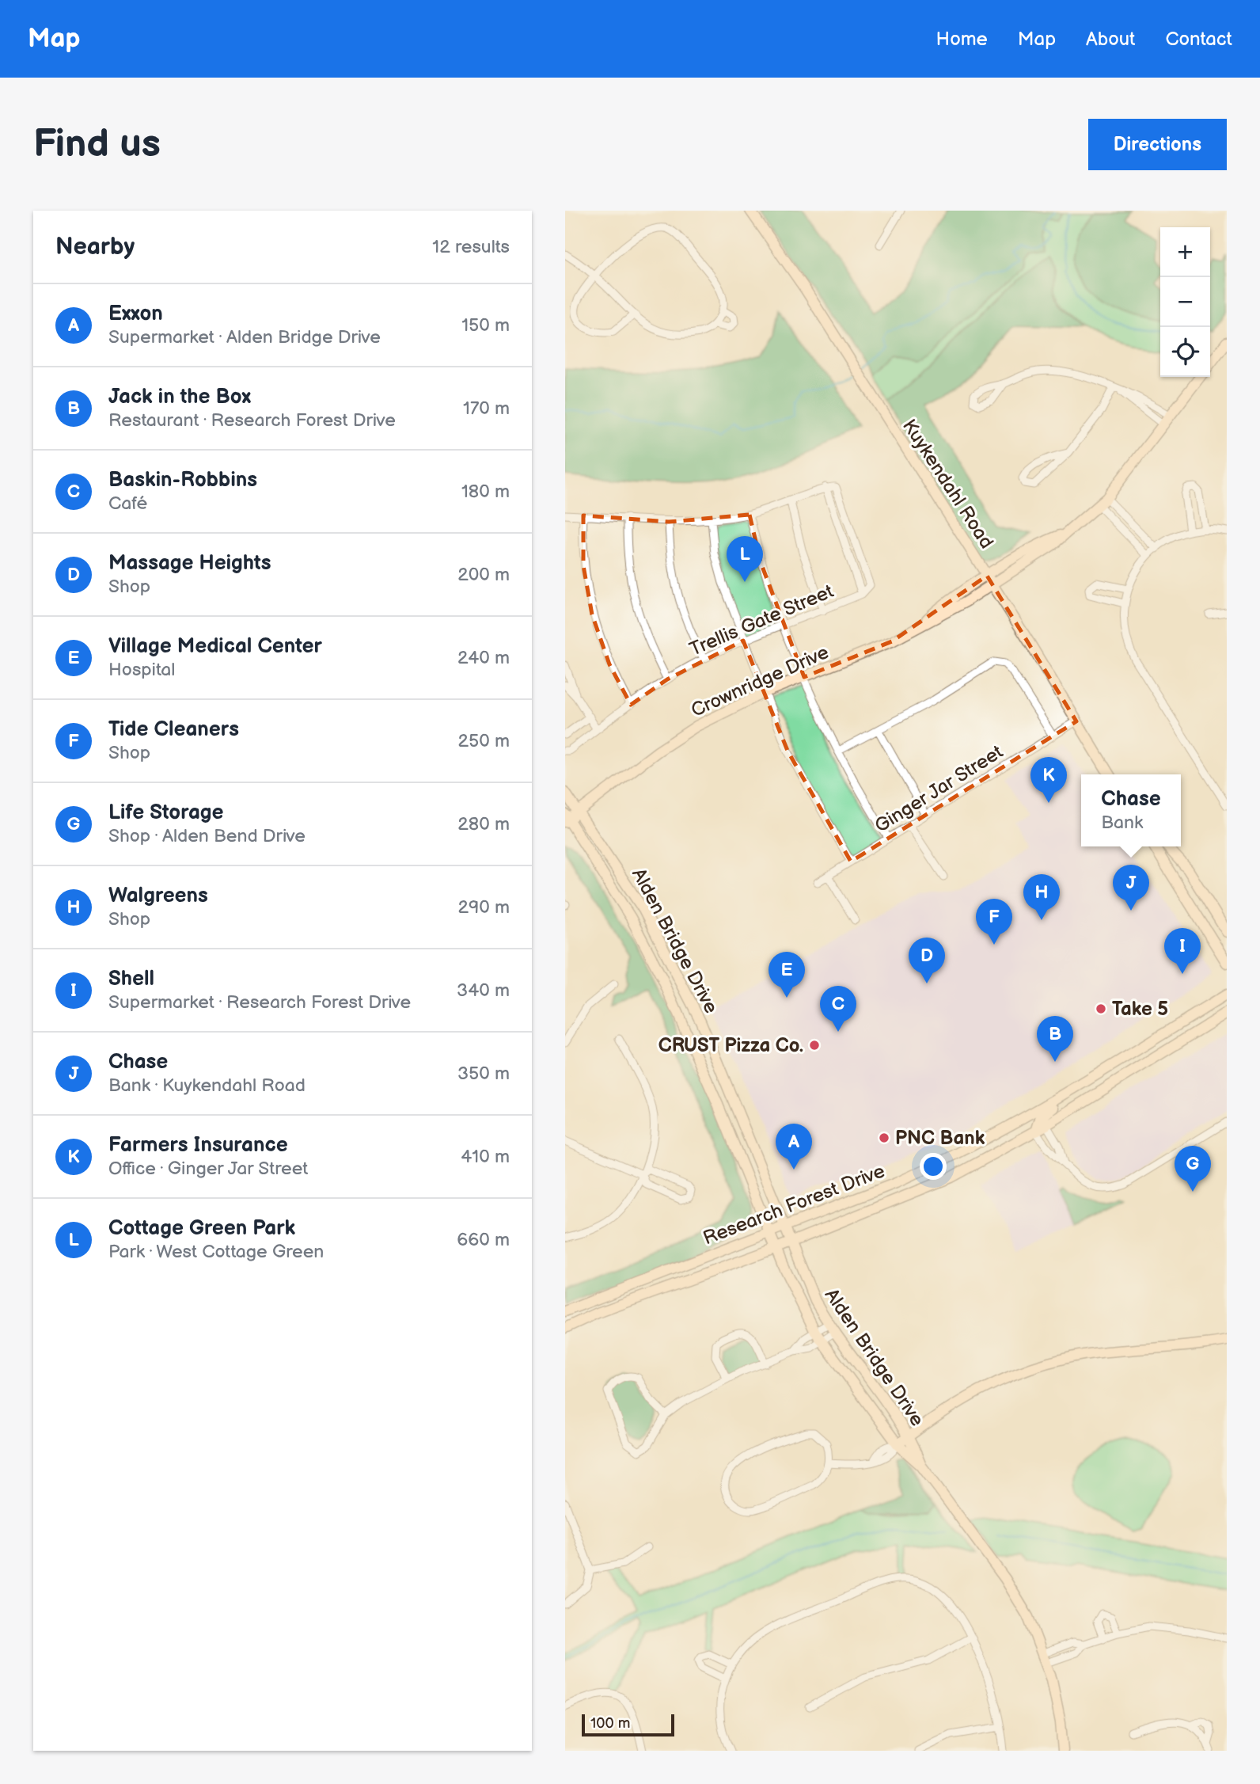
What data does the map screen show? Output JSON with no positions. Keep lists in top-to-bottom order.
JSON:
{
  "streets": {
    "street": [
      "Kuykendahl Road",
      "Trellis Gate Street",
      "Crownridge Drive",
      "Ginger Jar Street",
      "Alden Bridge Drive",
      "Research Forest Drive"
    ]
  },
  "crossings": [
    ["Kuykendahl Road", "Crownridge Drive"],
    ["Kuykendahl Road", "Ginger Jar Street"],
    ["Crownridge Drive", "Alden Bridge Drive"],
    ["Alden Bridge Drive", "Research Forest Drive"]
  ],
  "places": ["Take 5", "CRUST Pizza Co.", "PNC Bank"],
  "scale_bar": "100 m",
  "page": {
    "header": "Map",
    "nav": [
      "Home",
      "Map",
      "About",
      "Contact"
    ],
    "buttons": "Directions",
    "title": "Find us",
    "heading": ["Nearby", "12 results"],
    "map_buttons": ["+", "−"],
    "list": [
      {
        "mark": "A",
        "name": "Exxon",
        "note": "Supermarket · Alden Bridge Drive",
        "value": "150 m"
      },
      {
        "mark": "B",
        "name": "Jack in the Box",
        "note": "Restaurant · Research Forest Drive",
        "value": "170 m"
      },
      {
        "mark": "C",
        "name": "Baskin-Robbins",
        "note": "Café",
        "value": "180 m"
      },
      {
        "mark": "D",
        "name": "Massage Heights",
        "note": "Shop",
        "value": "200 m"
      },
      {
        "mark": "E",
        "name": "Village Medical Center",
        "note": "Hospital",
        "value": "240 m"
      },
      {
        "mark": "F",
        "name": "Tide Cleaners",
        "note": "Shop",
        "value": "250 m"
      },
      {
        "mark": "G",
        "name": "Life Storage",
        "note": "Shop · Alden Bend Drive",
        "value": "280 m"
      },
      {
        "mark": "H",
        "name": "Walgreens",
        "note": "Shop",
        "value": "290 m"
      },
      {
        "mark": "I",
        "name": "Shell",
        "note": "Supermarket · Research Forest Drive",
        "value": "340 m"
      },
      {
        "mark": "J",
        "name": "Chase",
        "note": "Bank · Kuykendahl Road",
        "value": "350 m"
      },
      {
        "mark": "K",
        "name": "Farmers Insurance",
        "note": "Office · Ginger Jar Street",
        "value": "410 m"
      },
      {
        "mark": "L",
        "name": "Cottage Green Park",
        "note": "Park · West Cottage Green",
        "value": "660 m"
      }
    ],
    "pins": [
      "L",
      "K",
      "J",
      "H",
      "F",
      "I",
      "D",
      "E",
      "C",
      "B",
      "A",
      "G"
    ],
    "popup": ["Chase", "Bank"],
    "scale": "100 m"
  }
}
